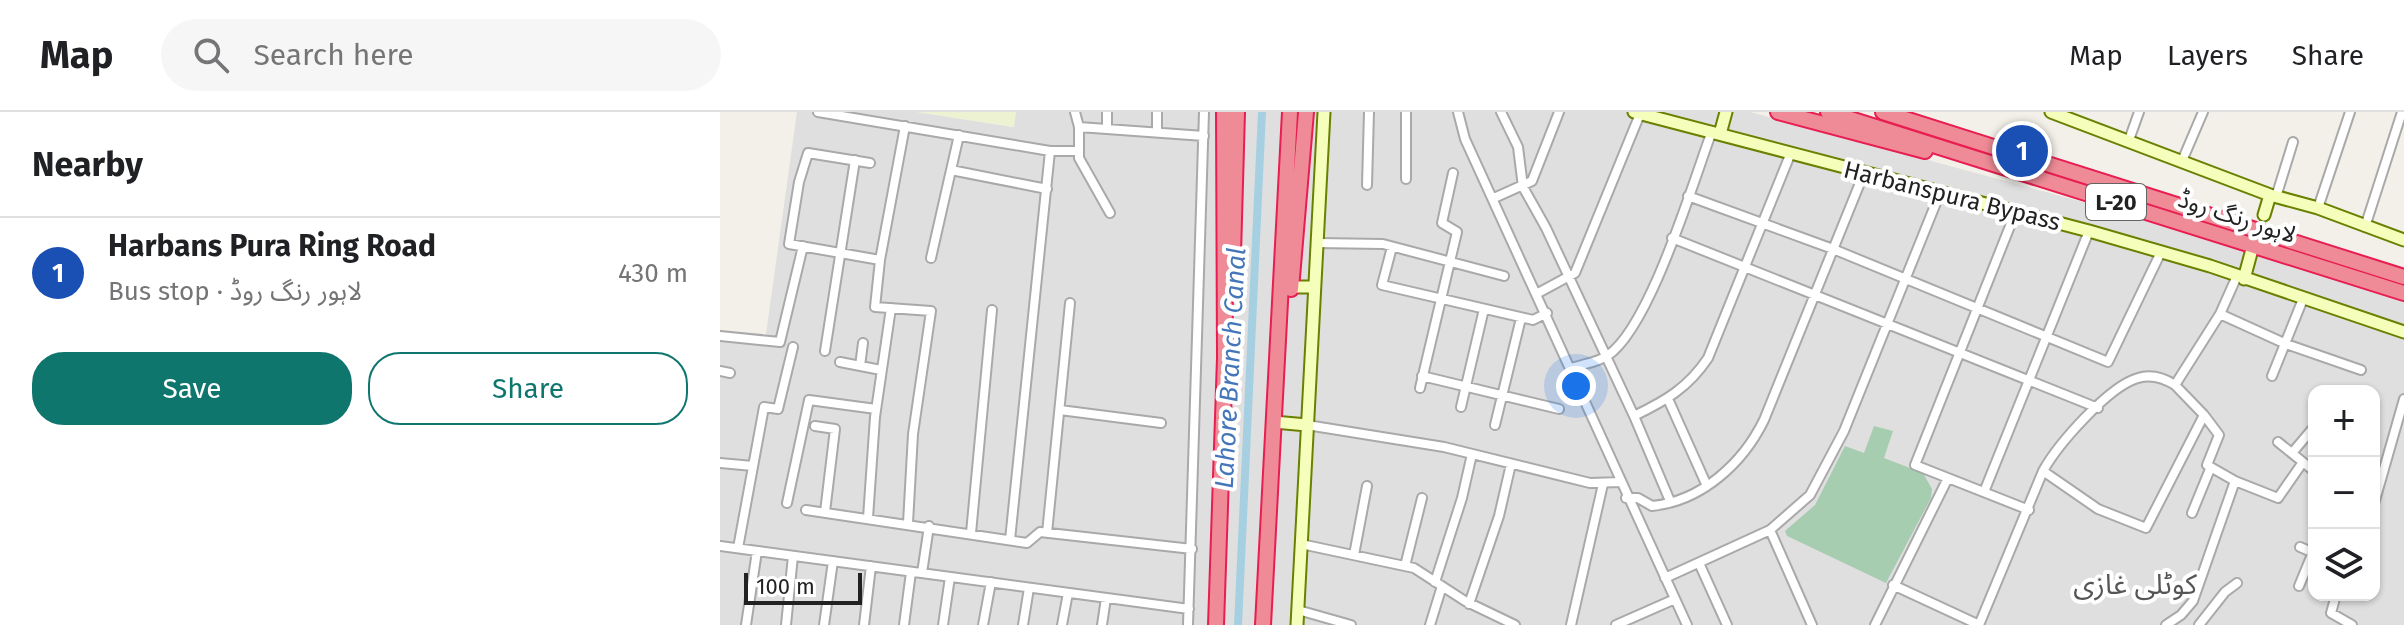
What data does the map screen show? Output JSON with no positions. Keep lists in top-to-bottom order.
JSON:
{
  "streets": {
    "highway": ["L-20", "لاہور رنگ روڈ"],
    "street": ["Harbanspura Bypass"]
  },
  "districts": ["کوٹلی غازی"],
  "water": ["Lahore Branch Canal"],
  "scale_bar": "100 m",
  "page": {
    "header": "Map",
    "search": "Search here",
    "nav": ["Map", "Layers", "Share"],
    "heading": "Nearby",
    "pins": "1",
    "list": [
      {
        "mark": "1",
        "name": "Harbans Pura Ring Road",
        "note": "Bus stop · لاہور رنگ روڈ",
        "value": "430 m"
      }
    ],
    "buttons": ["Save", "Share"],
    "map_buttons": ["+", "−"],
    "scale": "100 m"
  }
}
